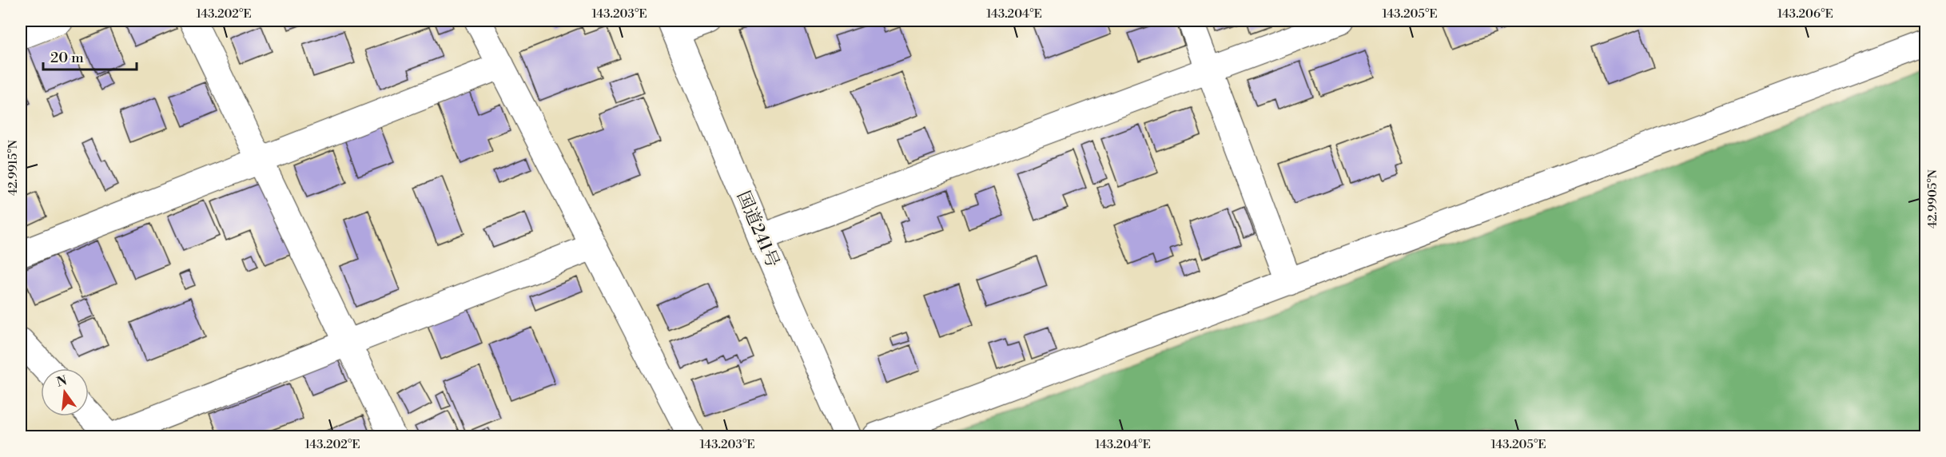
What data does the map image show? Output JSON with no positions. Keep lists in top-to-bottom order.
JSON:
{
  "streets": {
    "main road": ["国道241号"]
  },
  "scale_bar": "20 m",
  "north": "top",
  "coordinates": [
    "143.202°E",
    "143.203°E",
    "143.204°E",
    "143.205°E",
    "143.206°E",
    "42.9915°N",
    "42.9905°N"
  ]
}
